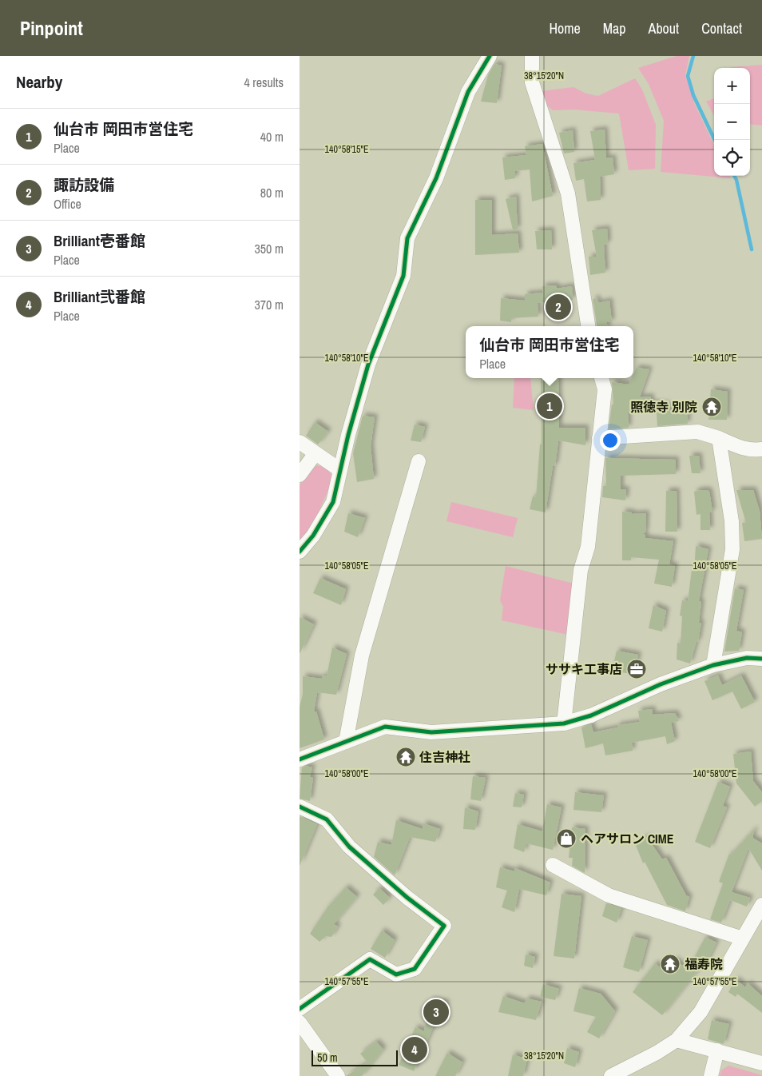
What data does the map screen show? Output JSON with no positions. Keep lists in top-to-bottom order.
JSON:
{
  "places": {
    "temple": ["照徳寺 別院", "住吉神社", "福寿院"],
    "office": ["ササキ工事店"],
    "shop": ["ヘアサロン CIME"]
  },
  "scale_bar": "50 m",
  "page": {
    "header": "Pinpoint",
    "nav": [
      "Home",
      "Map",
      "About",
      "Contact"
    ],
    "heading": ["Nearby", "4 results"],
    "map_buttons": ["+", "−"],
    "list": [
      {
        "mark": "1",
        "name": "仙台市 岡田市営住宅",
        "note": "Place",
        "value": "40 m"
      },
      {
        "mark": "2",
        "name": "諏訪設備",
        "note": "Office",
        "value": "80 m"
      },
      {
        "mark": "3",
        "name": "Brilliant壱番館",
        "note": "Place",
        "value": "350 m"
      },
      {
        "mark": "4",
        "name": "Brilliant弐番館",
        "note": "Place",
        "value": "370 m"
      }
    ],
    "pins": [
      "2",
      "1",
      "3",
      "4"
    ],
    "popup": ["仙台市 岡田市営住宅", "Place"],
    "scale": "50 m"
  },
  "coordinates": [
    "38°15'20\"N",
    "140°58'15\"E",
    "140°58'10\"E",
    "140°58'05\"E",
    "140°58'00\"E",
    "140°57'55\"E"
  ]
}
